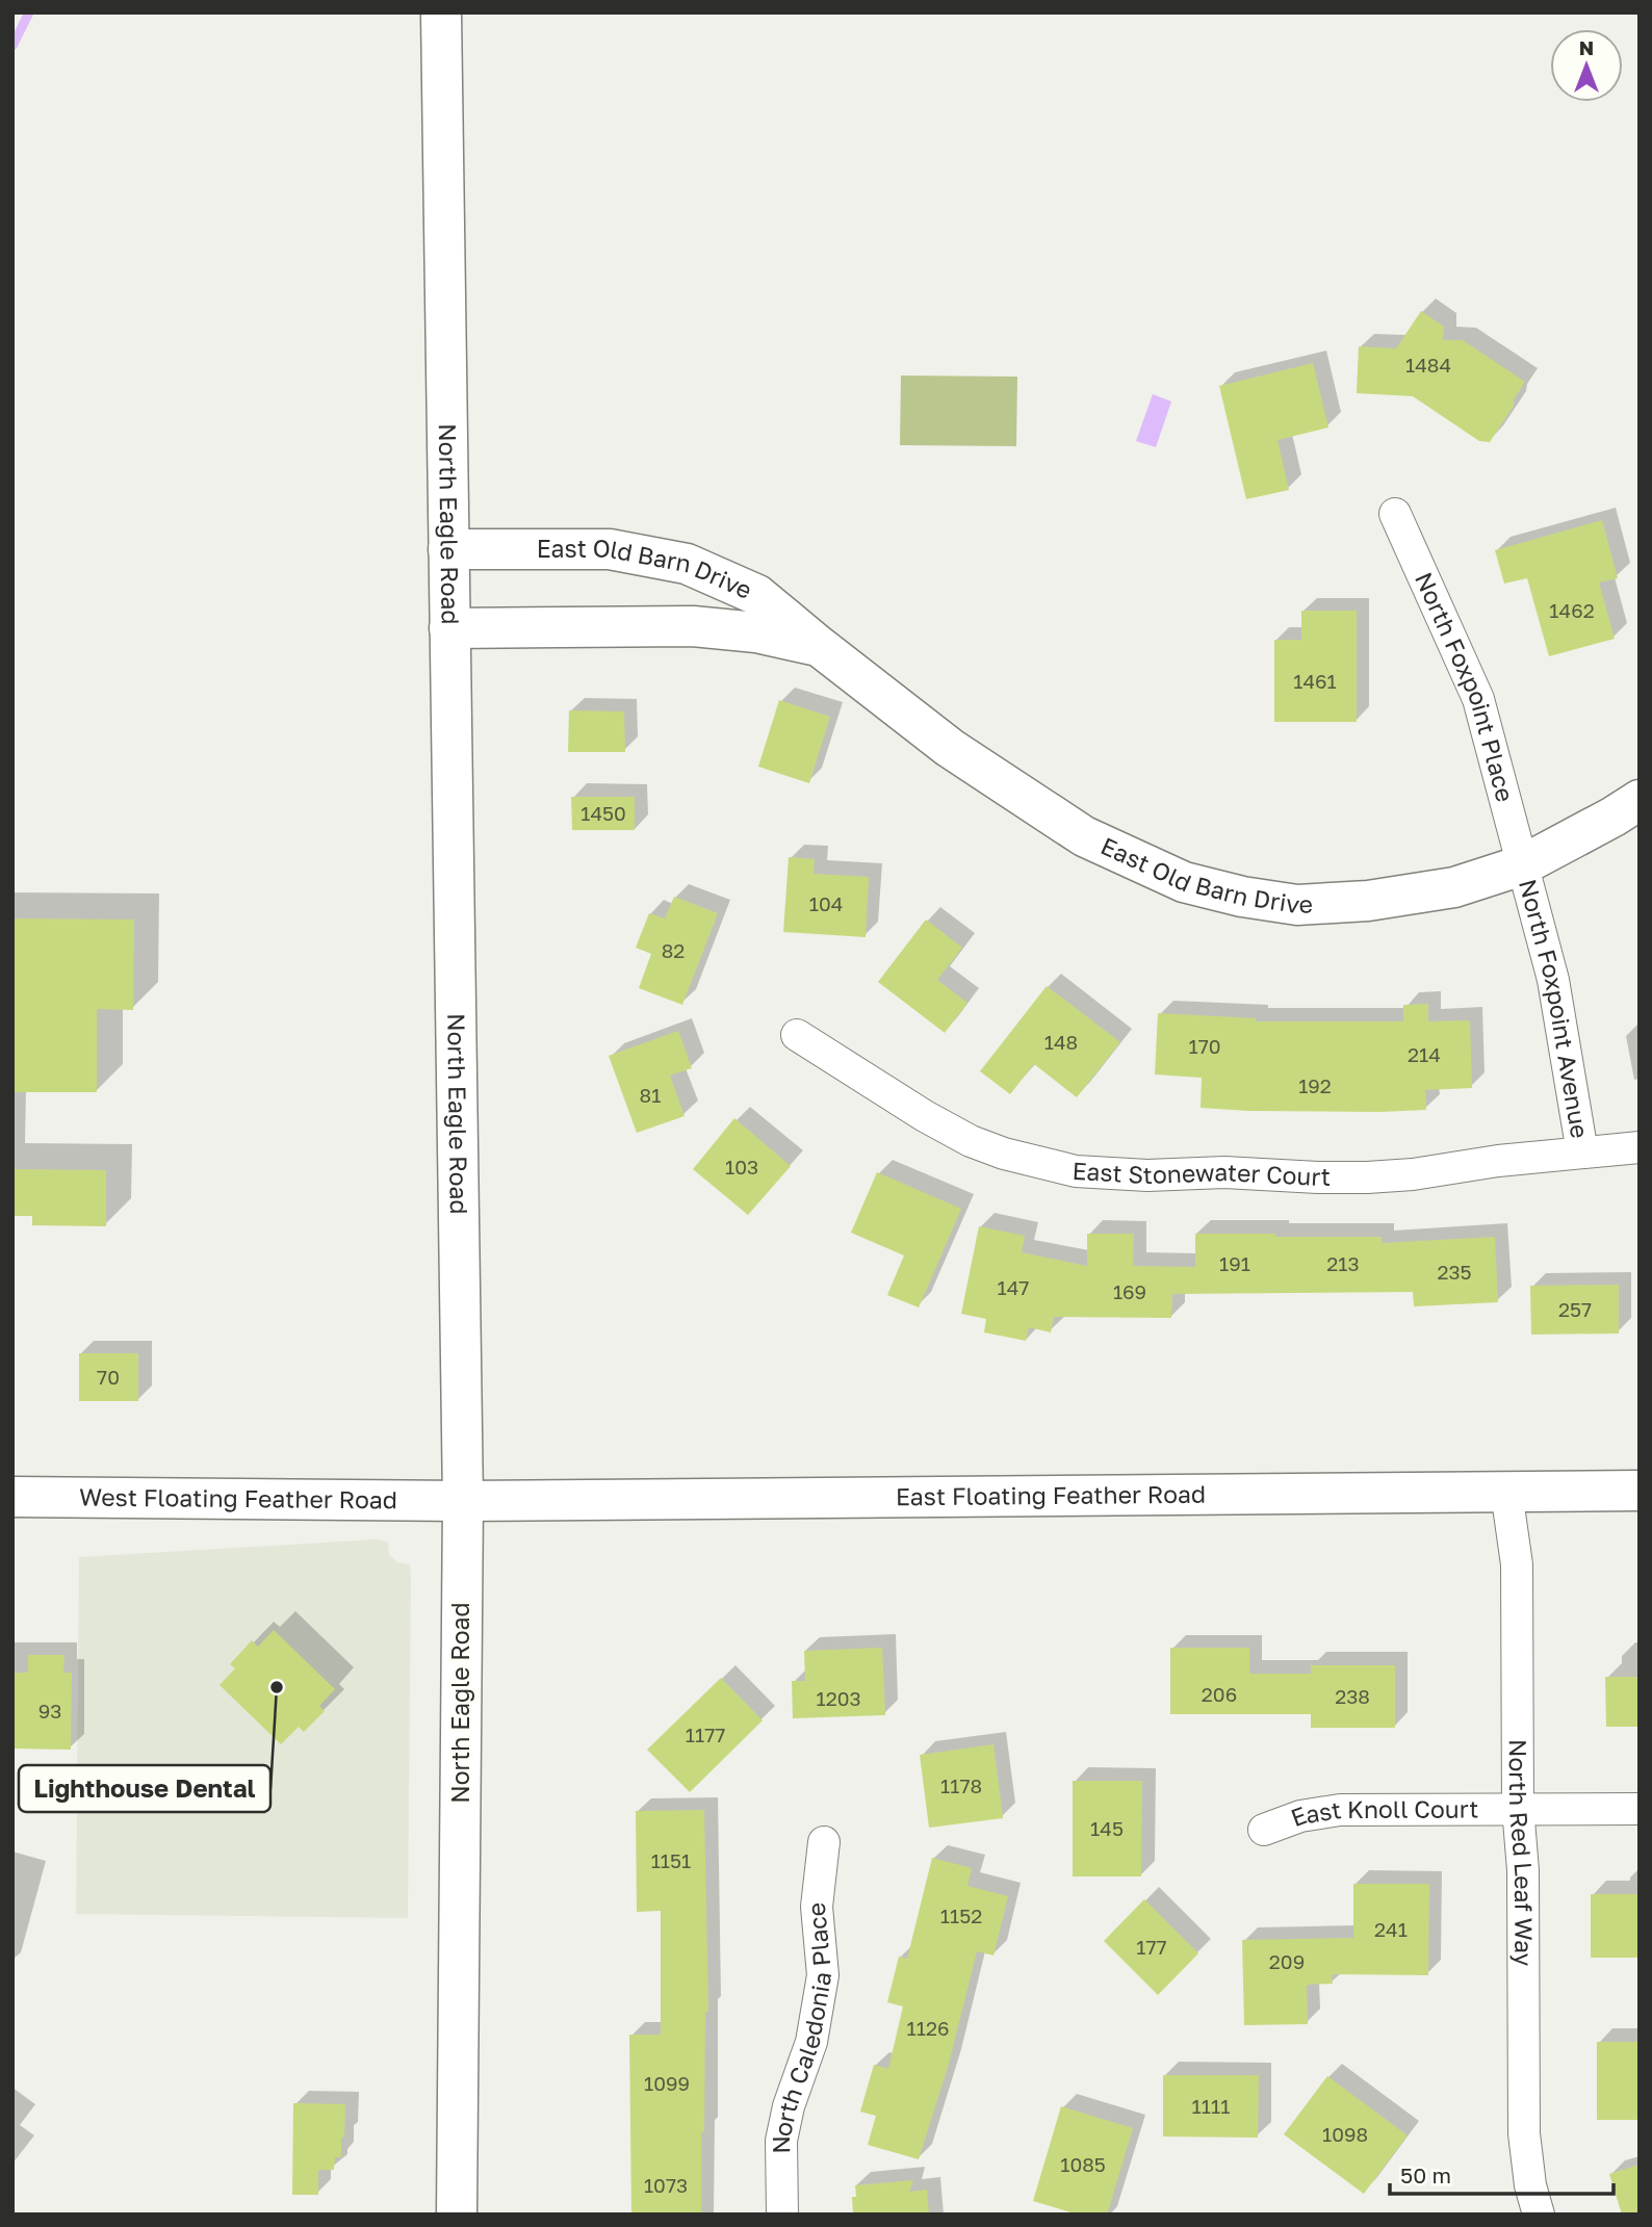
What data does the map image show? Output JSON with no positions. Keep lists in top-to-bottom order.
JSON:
{
  "streets": {
    "main road": [
      "North Eagle Road",
      "East Old Barn Drive",
      "East Floating Feather Road",
      "West Floating Feather Road"
    ],
    "street": [
      "North Foxpoint Place",
      "North Foxpoint Avenue",
      "East Stonewater Court",
      "East Knoll Court",
      "North Red Leaf Way",
      "North Caledonia Place"
    ]
  },
  "crossings": [
    ["North Eagle Road", "East Old Barn Drive"],
    ["North Eagle Road", "East Floating Feather Road"],
    ["North Eagle Road", "West Floating Feather Road"],
    ["East Old Barn Drive", "North Foxpoint Place"],
    ["East Old Barn Drive", "North Foxpoint Avenue"],
    ["North Foxpoint Place", "North Foxpoint Avenue"],
    ["North Foxpoint Avenue", "East Stonewater Court"],
    ["East Floating Feather Road", "West Floating Feather Road"],
    ["East Floating Feather Road", "North Red Leaf Way"],
    ["East Knoll Court", "North Red Leaf Way"]
  ],
  "places": ["Lighthouse Dental"],
  "house_numbers": [
    "1484",
    "1462",
    "1461",
    "1450",
    "104",
    "82",
    "148",
    "170",
    "214",
    "192",
    "81",
    "103",
    "191",
    "213",
    "235",
    "147",
    "169",
    "257",
    "70",
    "206",
    "238",
    "1203",
    "93",
    "1177",
    "1178",
    "145",
    "1151",
    "1152",
    "241",
    "177",
    "209",
    "1126",
    "1099",
    "1111",
    "1098",
    "1085",
    "1073"
  ],
  "scale_bar": "50 m",
  "north": "top"
}
